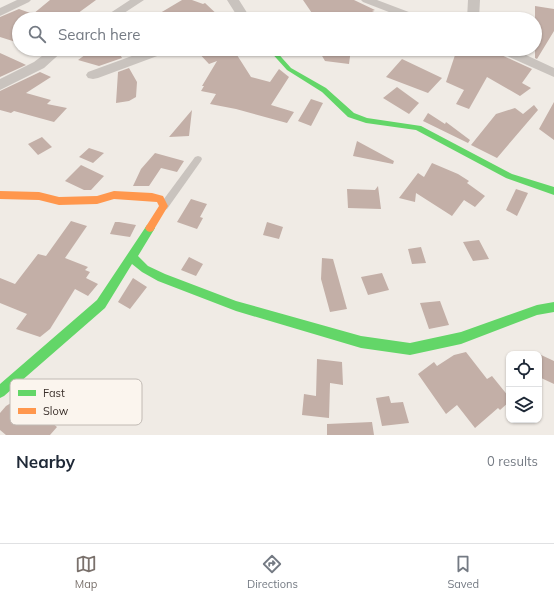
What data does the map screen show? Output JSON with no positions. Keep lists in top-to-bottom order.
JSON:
{
  "legend": ["Fast", "Slow"],
  "page": {
    "search": "Search here",
    "heading": ["Nearby", "0 results"],
    "nav": ["Map", "Directions", "Saved"]
  }
}
